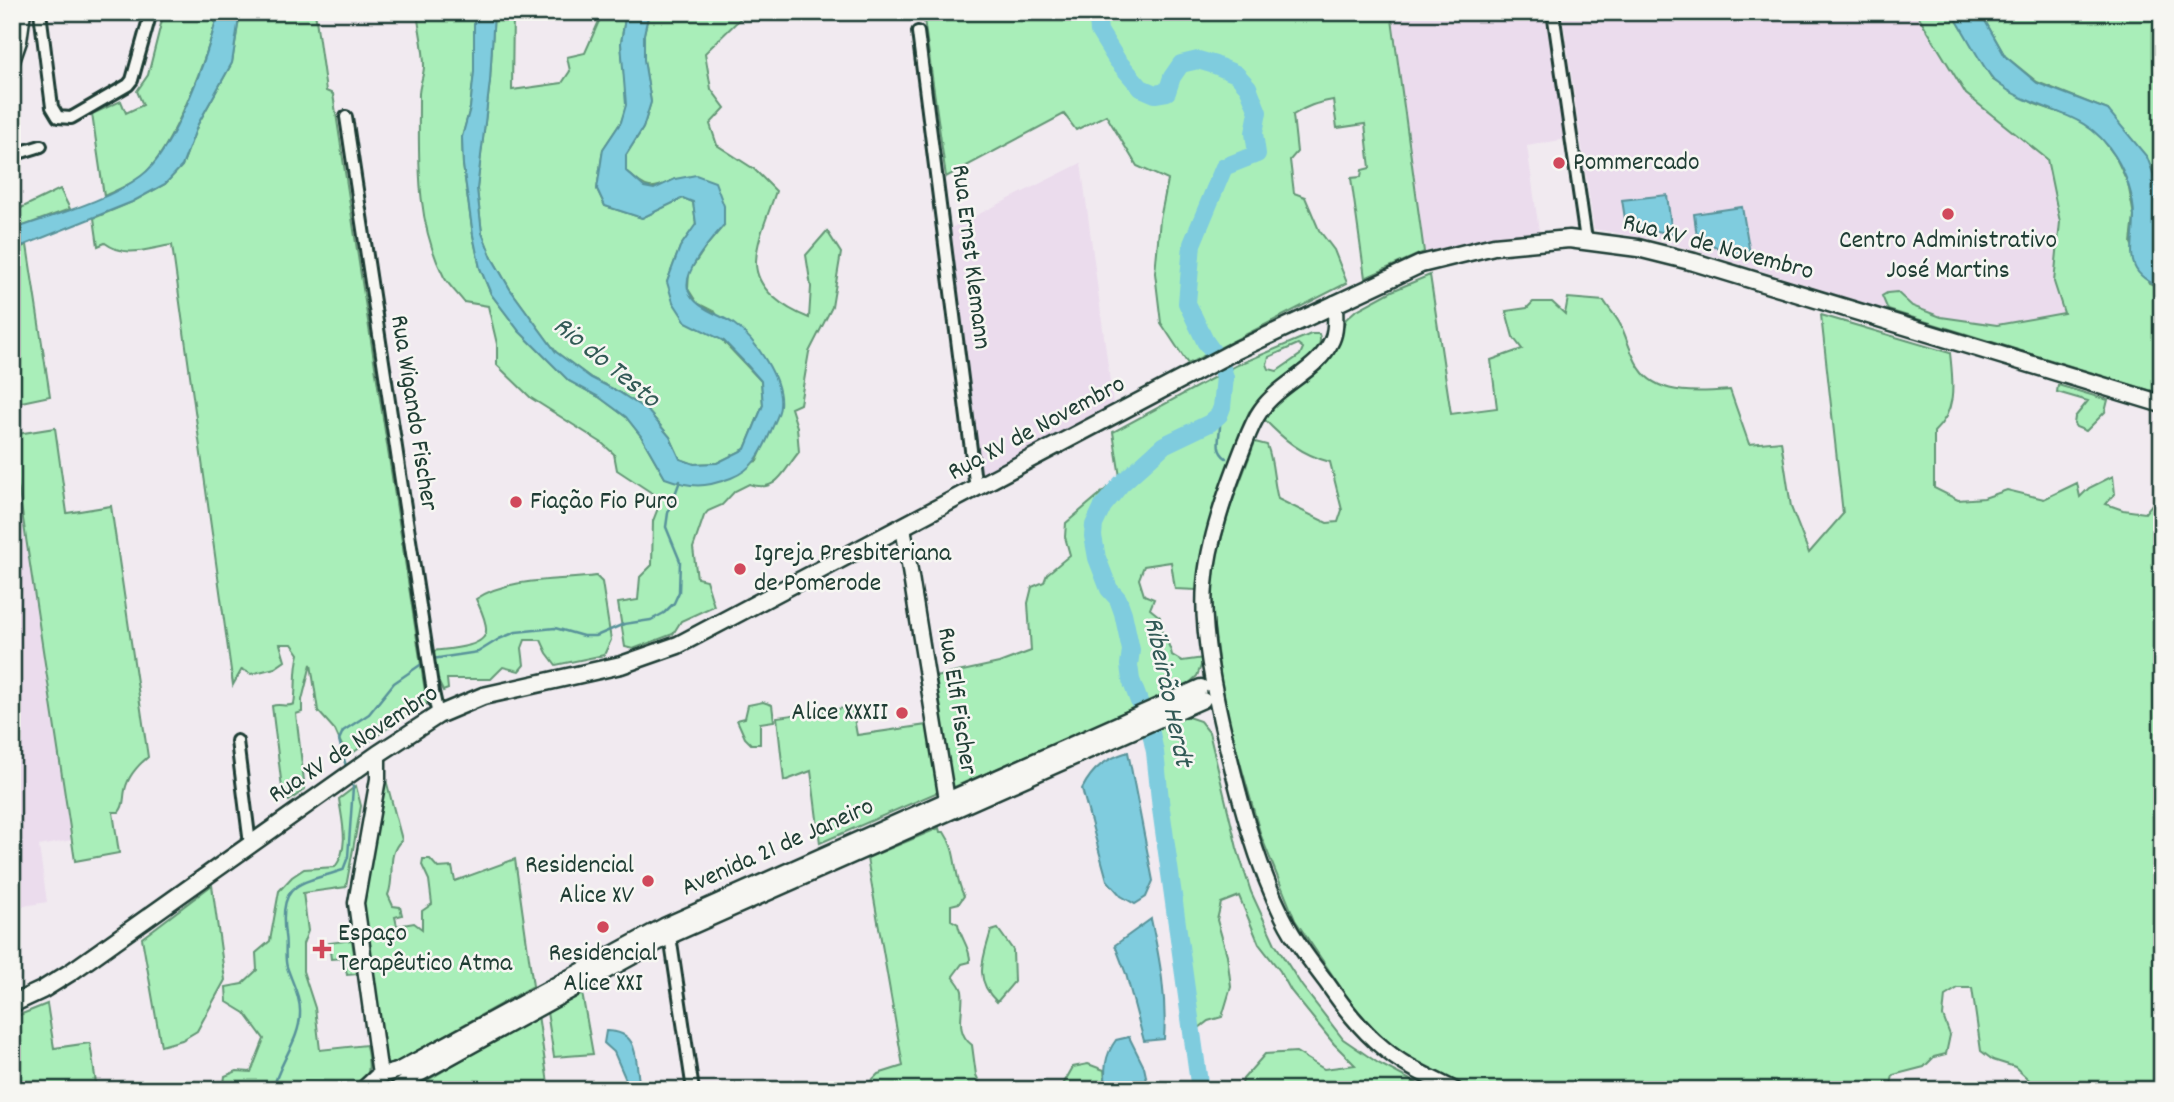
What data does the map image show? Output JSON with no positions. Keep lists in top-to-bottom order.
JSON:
{
  "streets": {
    "main road": ["Rua XV de Novembro", "Rua Elfi Fischer", "Avenida 21 de Janeiro"],
    "street": ["Rua Ernst Klemann", "Rua Wigando Fischer"]
  },
  "crossings": [
    ["Rua XV de Novembro", "Rua Ernst Klemann"],
    ["Rua XV de Novembro", "Rua Wigando Fischer"],
    ["Rua XV de Novembro", "Rua Elfi Fischer"],
    ["Rua Elfi Fischer", "Avenida 21 de Janeiro"]
  ],
  "water": ["Rio do Testo", "Ribeirão Herdt"],
  "places": {
    "other": [
      "Pommercado",
      "Centro Administrativo José Martins",
      "Fiação Fio Puro",
      "Igreja Presbiteriana de Pomerode",
      "Alice XXXII",
      "Residencial Alice XV",
      "Residencial Alice XXI"
    ],
    "health": ["Espaço Terapêutico Atma"]
  }
}
